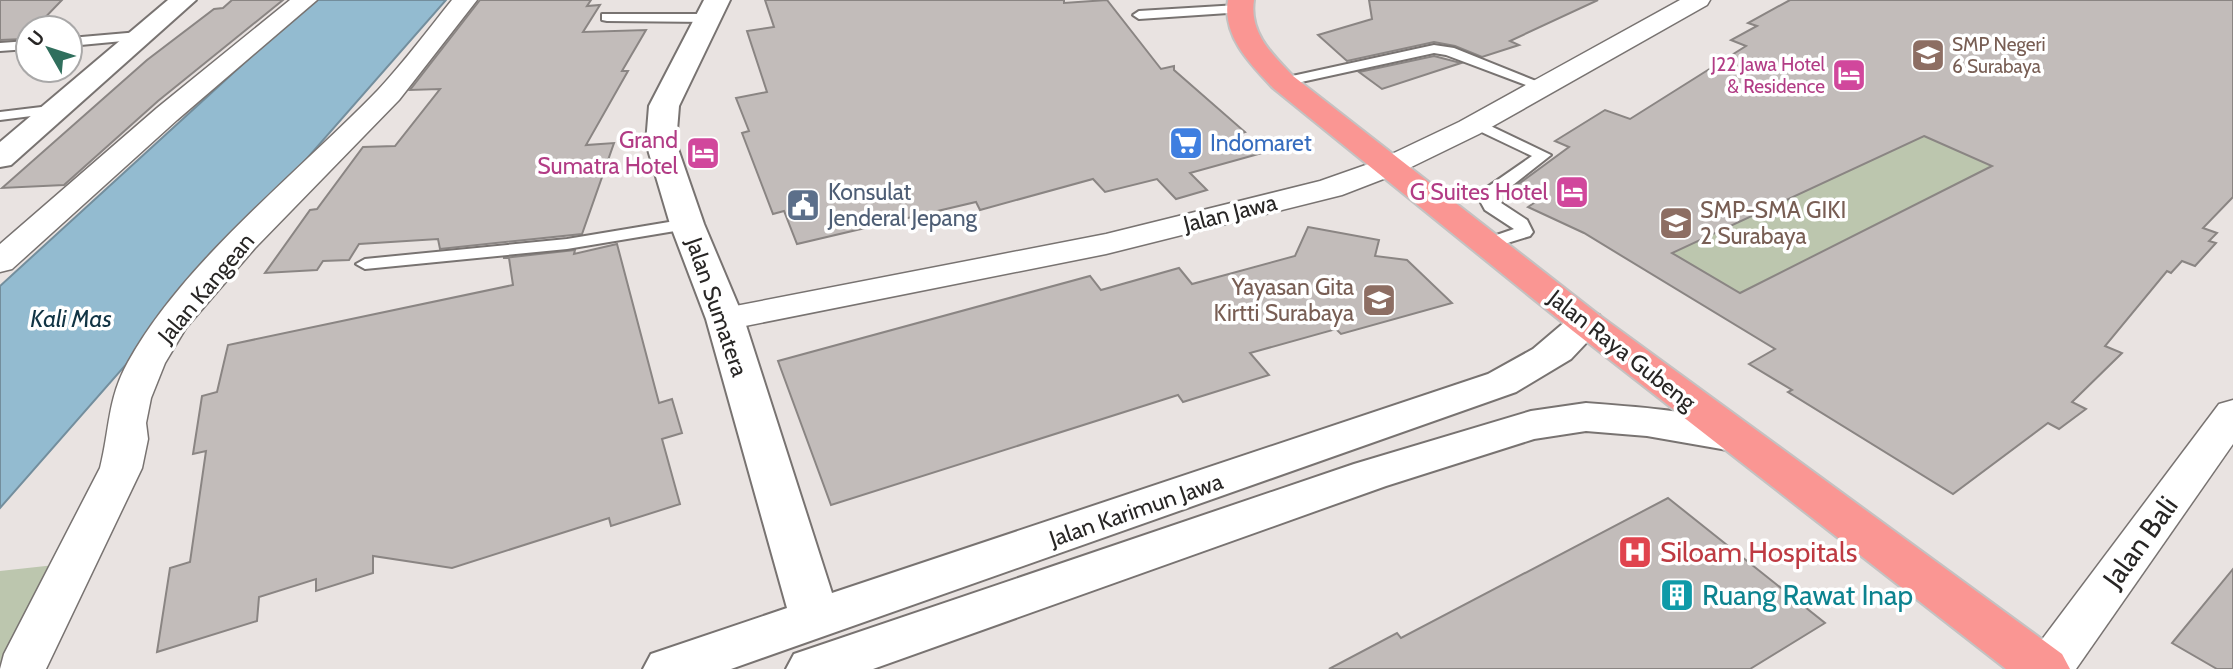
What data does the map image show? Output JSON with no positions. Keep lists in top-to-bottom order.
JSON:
{
  "streets": {
    "highway": ["Jalan Raya Gubeng"],
    "street": [
      "Jalan Jawa",
      "Jalan Kangean",
      "Jalan Sumatera",
      "Jalan Karimun Jawa",
      "Jalan Bali"
    ]
  },
  "crossings": [
    ["Jalan Jawa", "Jalan Sumatera"],
    ["Jalan Jawa", "Jalan Raya Gubeng"],
    ["Jalan Sumatera", "Jalan Karimun Jawa"],
    ["Jalan Raya Gubeng", "Jalan Karimun Jawa"],
    ["Jalan Raya Gubeng", "Jalan Bali"]
  ],
  "water": ["Kali Mas"],
  "places": {
    "school or university": ["SMP Negeri 6 Surabaya", "SMP-SMA GIKI 2 Surabaya", "Yayasan Gita Kirtti Surabaya"],
    "hotel": ["J22 Jawa Hotel & Residence", "Grand Sumatra Hotel", "G Suites Hotel"],
    "supermarket": ["Indomaret"],
    "public building": ["Konsulat Jenderal Jepang"],
    "hospital": ["Siloam Hospitals"],
    "building": ["Ruang Rawat Inap"]
  },
  "north": "top left"
}
